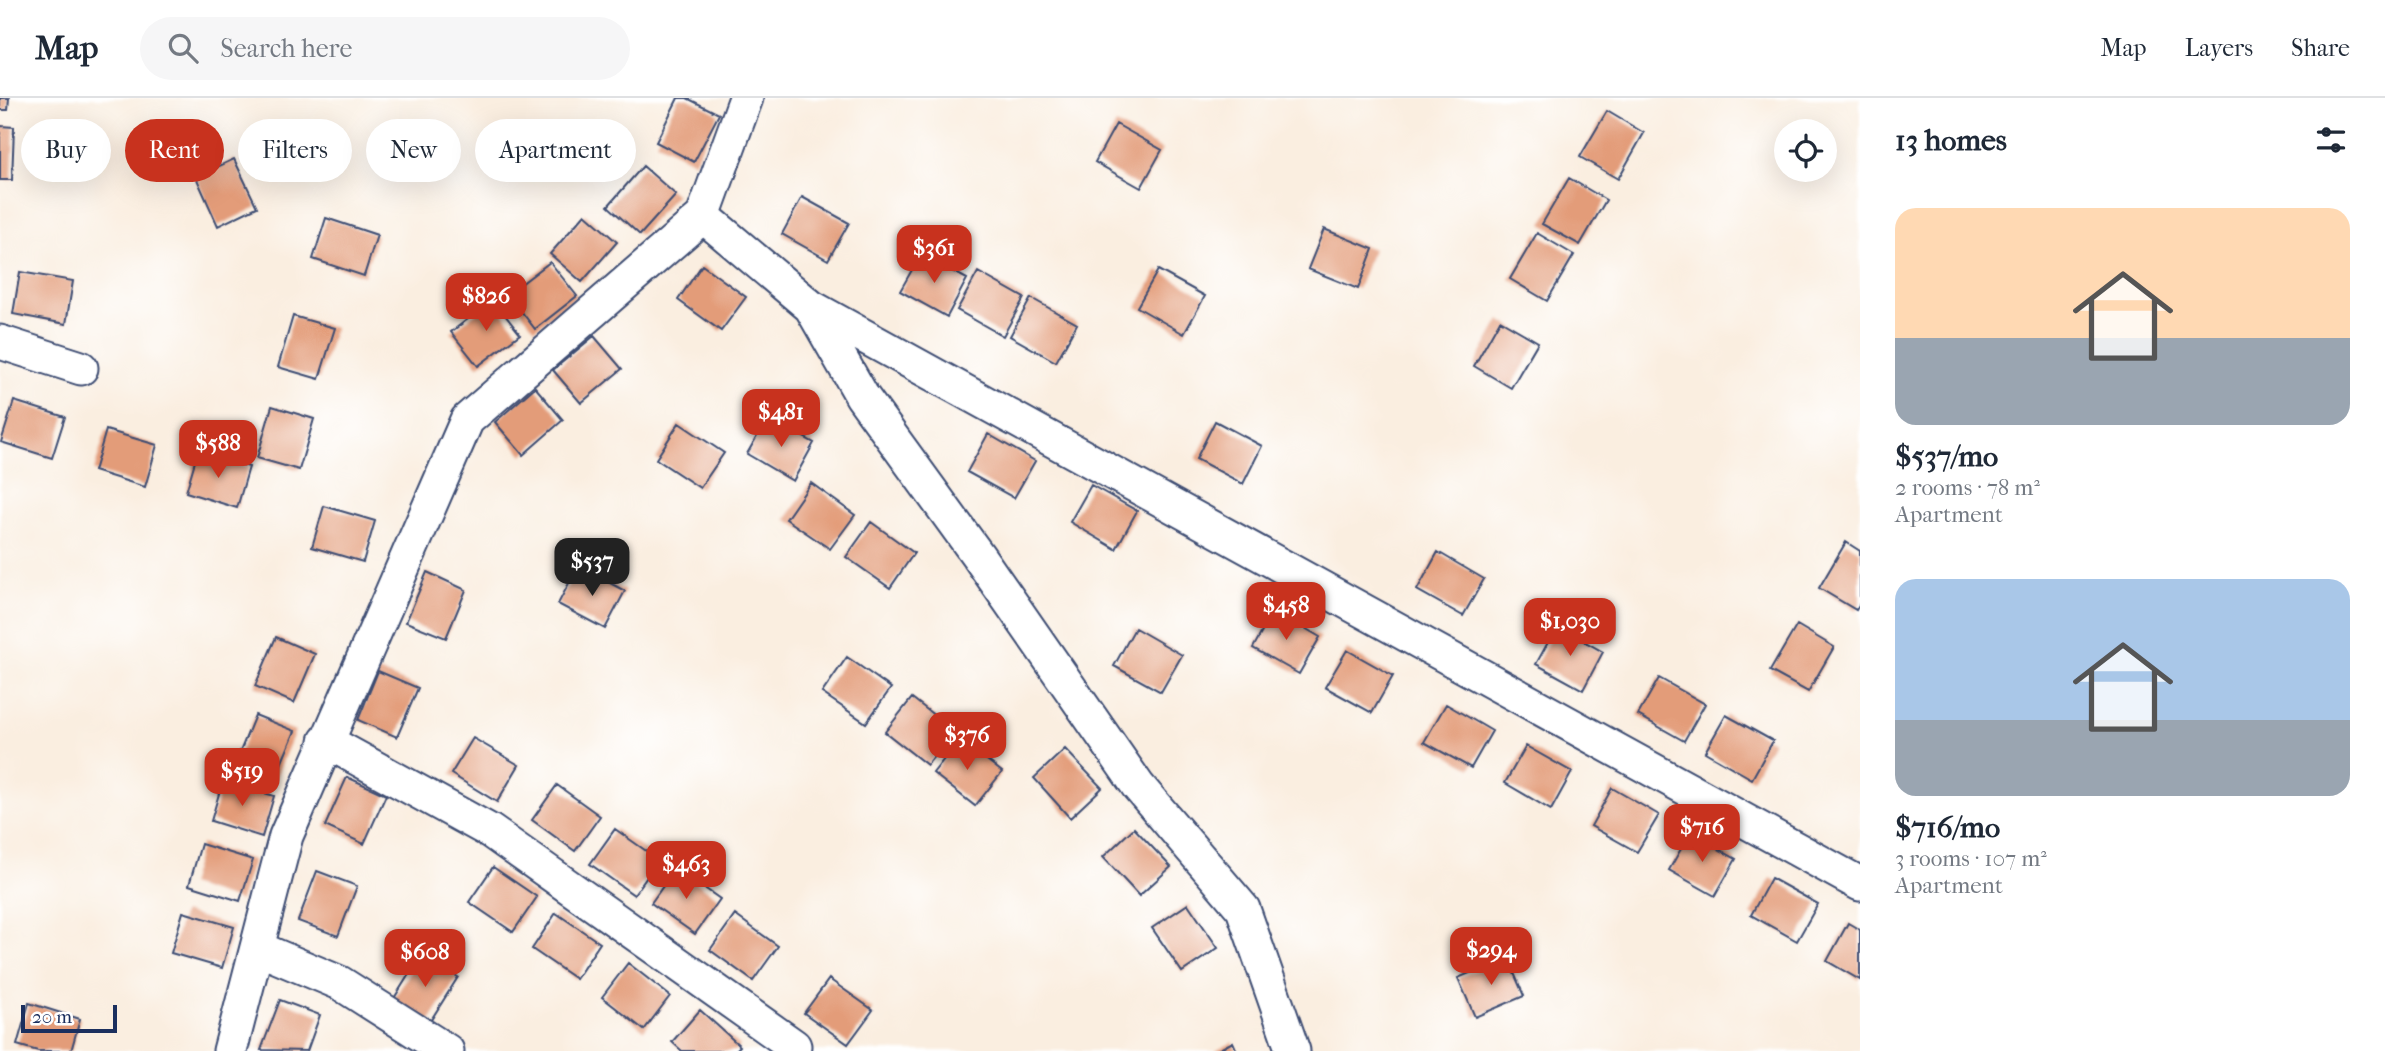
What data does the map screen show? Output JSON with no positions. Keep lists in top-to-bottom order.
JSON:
{
  "scale_bar": "20 m",
  "page": {
    "header": "Map",
    "search": "Search here",
    "nav": ["Map", "Layers", "Share"],
    "heading": "13 homes",
    "chip": [
      "Buy",
      "Rent",
      "Filters",
      "New",
      "Apartment"
    ],
    "list": [
      {
        "name": "$537/mo",
        "note": "2 rooms · 78 m² · Apartment"
      },
      {
        "name": "$716/mo",
        "note": "3 rooms · 107 m² · Apartment"
      }
    ],
    "price": [
      "$361",
      "$826",
      "$481",
      "$588",
      "$537",
      "$458",
      "$1,030",
      "$376",
      "$519",
      "$716",
      "$463",
      "$294",
      "$608"
    ],
    "scale": "20 m"
  }
}
